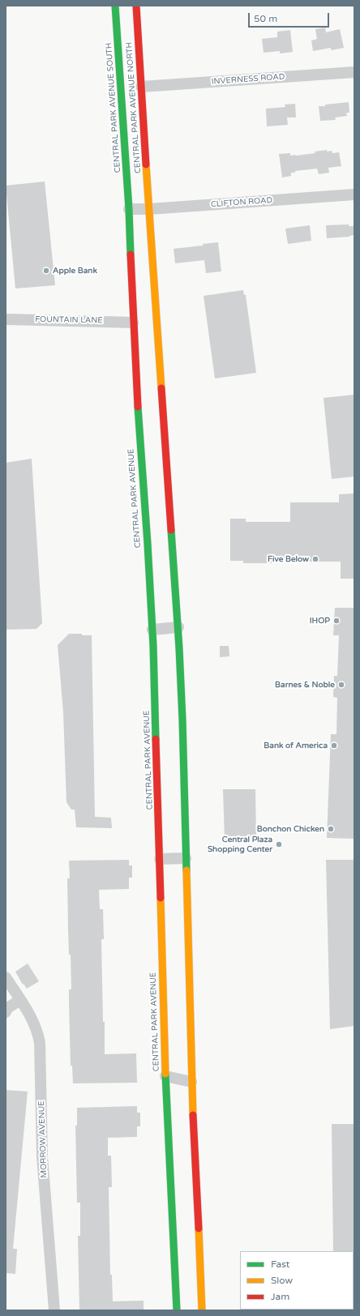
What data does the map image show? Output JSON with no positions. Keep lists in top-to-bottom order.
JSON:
{
  "streets": {
    "main road": ["CENTRAL PARK AVENUE SOUTH", "CENTRAL PARK AVENUE NORTH", "CENTRAL PARK AVENUE"],
    "street": [
      "INVERNESS ROAD",
      "CLIFTON ROAD",
      "FOUNTAIN LANE",
      "MORROW AVENUE"
    ]
  },
  "crossings": [
    ["INVERNESS ROAD", "CENTRAL PARK AVENUE NORTH"],
    ["CENTRAL PARK AVENUE SOUTH", "CLIFTON ROAD"],
    ["CENTRAL PARK AVENUE SOUTH", "CENTRAL PARK AVENUE"],
    ["CENTRAL PARK AVENUE NORTH", "CLIFTON ROAD"],
    ["CLIFTON ROAD", "CENTRAL PARK AVENUE"],
    ["FOUNTAIN LANE", "CENTRAL PARK AVENUE"]
  ],
  "places": [
    "Apple Bank",
    "Five Below",
    "IHOP",
    "Barnes & Noble",
    "Bank of America",
    "Bonchon Chicken",
    "Central Plaza Shopping Center"
  ],
  "legend": ["Fast", "Slow", "Jam"],
  "scale_bar": "50 m"
}
